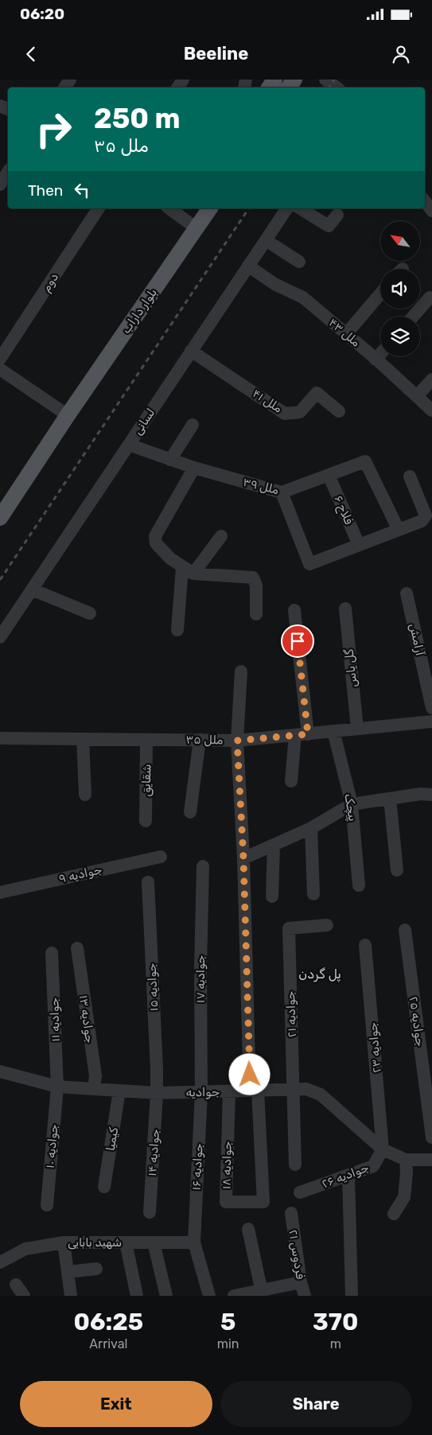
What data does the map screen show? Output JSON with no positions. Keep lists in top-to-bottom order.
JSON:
{
  "streets": {
    "main road": ["بلوار داراب"],
    "street": [
      "دوم",
      "ملل ۴۳",
      "ملل ۴۱",
      "لسانی",
      "ملل ۳۹",
      "فلاح ۶",
      "آرامش",
      "گل یاس",
      "ملل ۳۵",
      "شقایق",
      "پیچک",
      "جوادیه ۹",
      "جوادیه ۱۷",
      "جوادیه ۱۵",
      "جوادیه ۲۱",
      "جوادیه ۱۳",
      "جوادیه ۱۱",
      "جوادیه ۲۵",
      "جوادیه ۲۳",
      "جوادیه",
      "کیمیا",
      "جوادیه ۱۰",
      "جوادیه ۱۴",
      "جوادیه ۱۸",
      "جوادیه ۱۶",
      "جوادیه ۲۶",
      "شهید بابایی",
      "فردوس ۲۱"
    ]
  },
  "crossings": [
    ["ملل ۴۳", "لسانی"],
    ["ملل ۴۱", "لسانی"],
    ["لسانی", "ملل ۳۹"],
    ["ملل ۳۹", "فلاح ۶"],
    ["گل یاس", "ملل ۳۵"],
    ["ملل ۳۵", "شقایق"],
    ["ملل ۳۵", "پیچک"],
    ["جوادیه ۱۷", "جوادیه"],
    ["جوادیه ۱۷", "جوادیه ۱۶"],
    ["جوادیه ۱۵", "جوادیه"],
    ["جوادیه ۱۵", "جوادیه ۱۴"],
    ["جوادیه ۲۱", "جوادیه"],
    ["جوادیه ۱۳", "جوادیه"],
    ["جوادیه ۱۱", "جوادیه"],
    ["جوادیه ۱۱", "جوادیه ۱۰"],
    ["جوادیه ۲۳", "جوادیه"],
    ["جوادیه ۲۳", "جوادیه ۲۶"],
    ["جوادیه", "کیمیا"],
    ["جوادیه", "جوادیه ۱۰"],
    ["جوادیه", "جوادیه ۱۴"],
    ["جوادیه", "جوادیه ۱۸"],
    ["جوادیه", "جوادیه ۱۶"],
    ["جوادیه", "جوادیه ۲۶"],
    ["جوادیه ۱۶", "شهید بابایی"]
  ],
  "districts": ["پل گردن"],
  "north": "top left",
  "page": {
    "status": "06:20",
    "header": "Beeline",
    "turn": ["250 m", "ملل ۳۵"],
    "then": "Then",
    "eta": [
      "06:25",
      "Arrival",
      "5",
      "min",
      "370",
      "m"
    ],
    "buttons": ["Exit", "Share"]
  }
}
